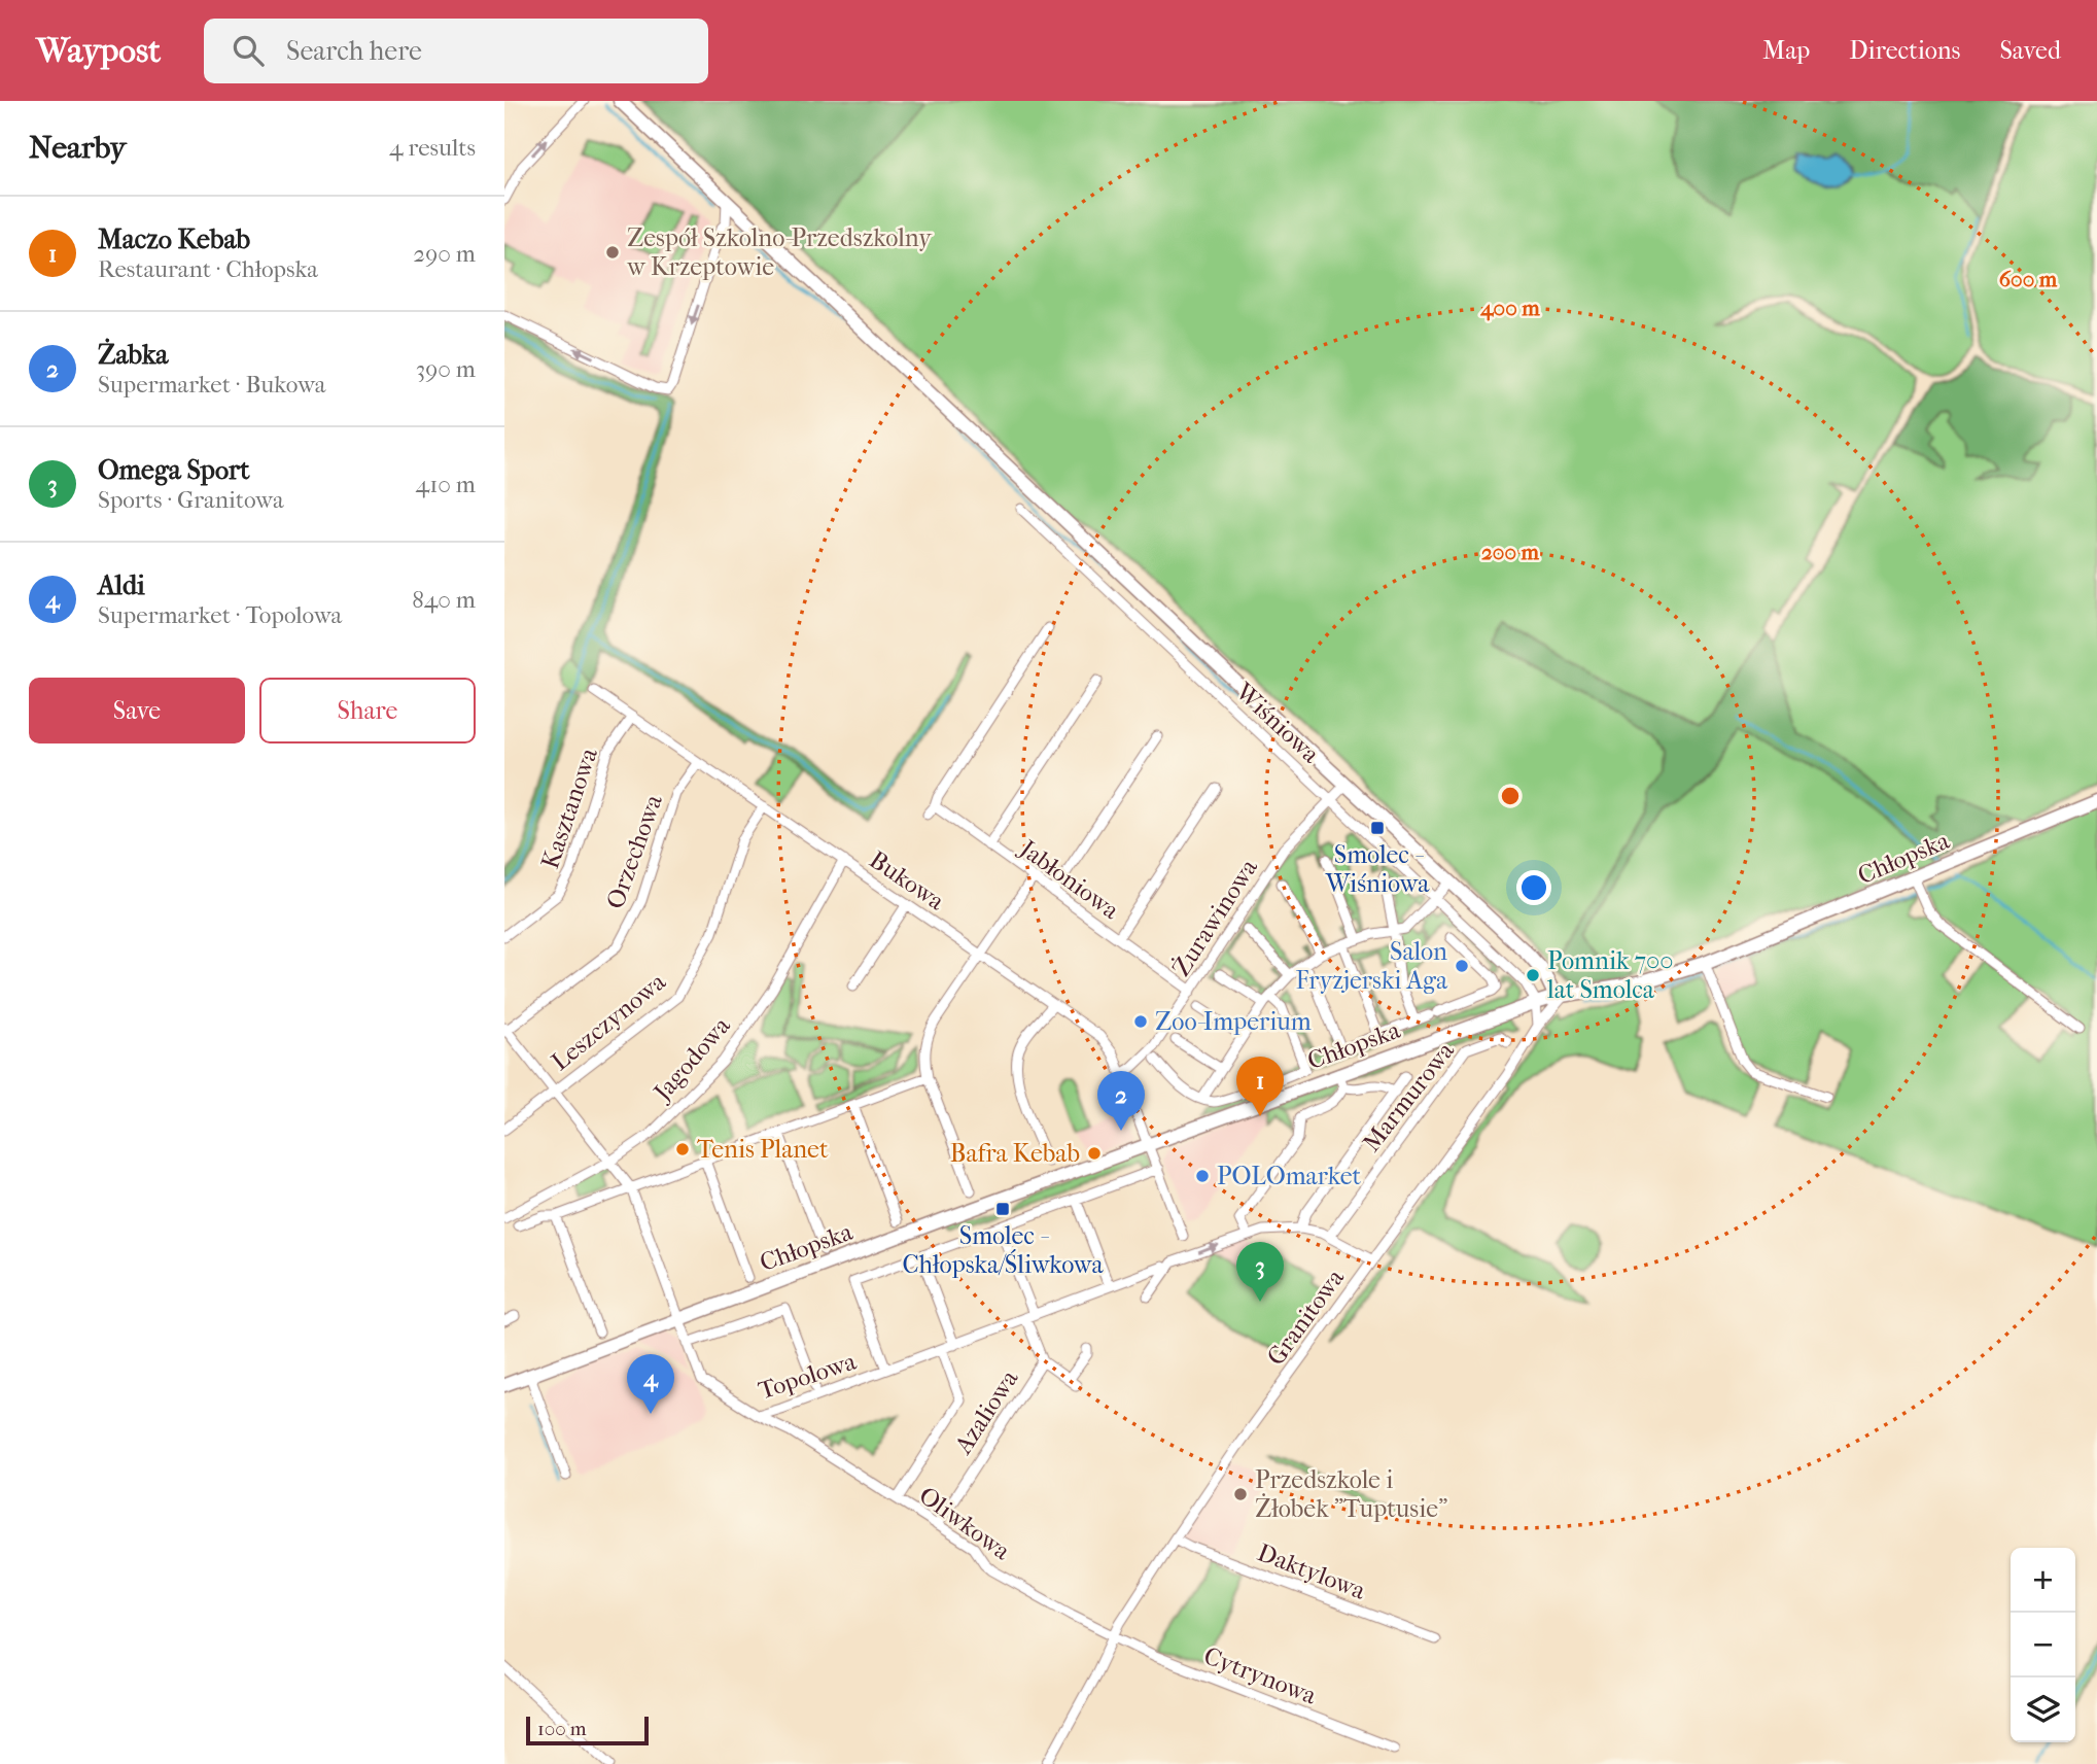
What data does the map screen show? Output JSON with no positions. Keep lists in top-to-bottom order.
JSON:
{
  "streets": {
    "street": [
      "Wiśniowa",
      "Kasztanowa",
      "Orzechowa",
      "Chłopska",
      "Jabłoniowa",
      "Bukowa",
      "Żurawinowa",
      "Leszczynowa",
      "Jagodowa",
      "Marmurowa",
      "Granitowa",
      "Topolowa",
      "Azaliowa",
      "Oliwkowa",
      "Daktylowa",
      "Cytrynowa"
    ]
  },
  "crossings": [
    ["Wiśniowa", "Chłopska"],
    ["Wiśniowa", "Żurawinowa"],
    ["Kasztanowa", "Bukowa"],
    ["Orzechowa", "Bukowa"],
    ["Orzechowa", "Topolowa"],
    ["Chłopska", "Bukowa"],
    ["Chłopska", "Granitowa"],
    ["Chłopska", "Topolowa"],
    ["Jabłoniowa", "Żurawinowa"],
    ["Bukowa", "Żurawinowa"],
    ["Bukowa", "Leszczynowa"],
    ["Bukowa", "Jagodowa"],
    ["Bukowa", "Topolowa"],
    ["Leszczynowa", "Topolowa"],
    ["Jagodowa", "Topolowa"],
    ["Marmurowa", "Topolowa"],
    ["Granitowa", "Topolowa"],
    ["Granitowa", "Oliwkowa"],
    ["Granitowa", "Daktylowa"],
    ["Granitowa", "Cytrynowa"],
    ["Topolowa", "Azaliowa"],
    ["Topolowa", "Oliwkowa"],
    ["Azaliowa", "Oliwkowa"],
    ["Oliwkowa", "Cytrynowa"]
  ],
  "places": {
    "other": [
      "Zespół Szkolno-Przedszkolny w Krzeptowie",
      "Salon Fryzjerski Aga",
      "Pomnik 700 lat Smolca",
      "Zoo-Imperium",
      "Tenis Planet",
      "Bafra Kebab",
      "POLOmarket",
      "Przedszkole i Żłobek \"Tuptusie\""
    ],
    "transit": ["Smolec - Wiśniowa", "Smolec - Chłopska/Śliwkowa"]
  },
  "scale_bar": "100 m",
  "page": {
    "header": "Waypost",
    "search": "Search here",
    "nav": ["Map", "Directions", "Saved"],
    "heading": ["Nearby", "4 results"],
    "list": [
      {
        "mark": "1",
        "name": "Maczo Kebab",
        "note": "Restaurant · Chłopska",
        "value": "290 m"
      },
      {
        "mark": "2",
        "name": "Żabka",
        "note": "Supermarket · Bukowa",
        "value": "390 m"
      },
      {
        "mark": "3",
        "name": "Omega Sport",
        "note": "Sports · Granitowa",
        "value": "410 m"
      },
      {
        "mark": "4",
        "name": "Aldi",
        "note": "Supermarket · Topolowa",
        "value": "840 m"
      }
    ],
    "buttons": ["Save", "Share"],
    "pins": [
      "1",
      "2",
      "3",
      "4"
    ],
    "map_buttons": ["+", "−"],
    "scale": "100 m"
  },
  "rings": ["600 m", "400 m", "200 m"]
}
